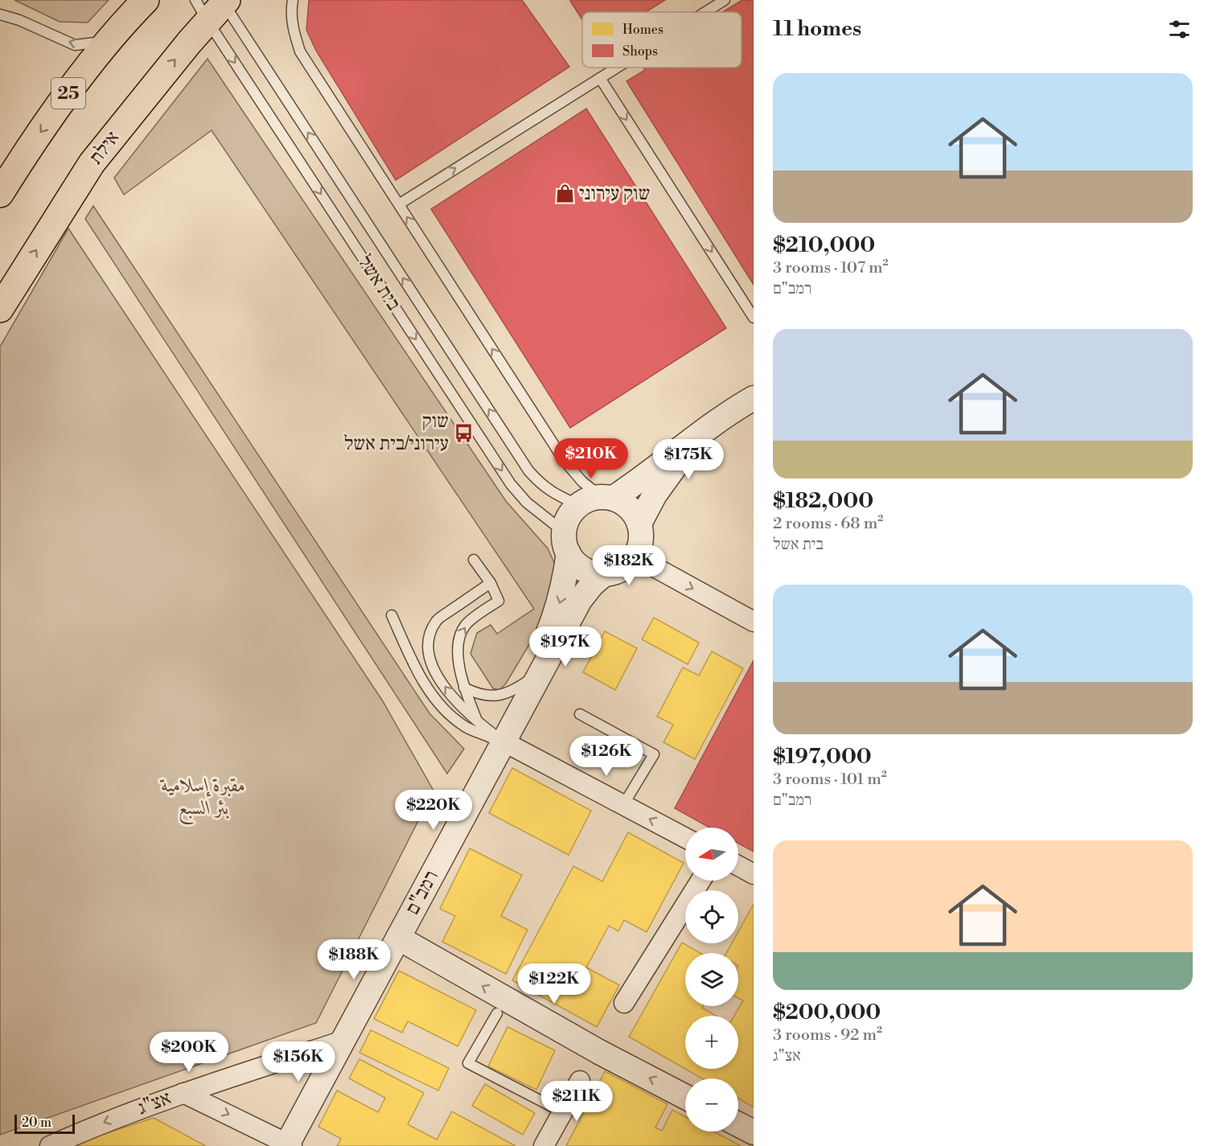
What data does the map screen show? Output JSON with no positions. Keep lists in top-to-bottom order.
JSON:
{
  "streets": {
    "highway": ["25", "אילת"],
    "street": ["רמב\"ם", "אצ\"ג"],
    "lane": ["בית אשל"]
  },
  "crossings": [
    ["אילת", "בית אשל"],
    ["בית אשל", "רמב\"ם"],
    ["רמב\"ם", "אצ\"ג"]
  ],
  "one_way": ["אצ\"ג"],
  "parks": ["مقبرة إسلامية بئر السبع"],
  "places": {
    "shop": ["שוק עירוני"],
    "bus stop": ["שוק עירוני/בית אשל"]
  },
  "legend": ["Homes", "Shops"],
  "scale_bar": "20 m",
  "north": "left",
  "page": {
    "heading": "11 homes",
    "list": [
      {
        "name": "$210,000",
        "note": "3 rooms · 107 m² · רמב\"ם"
      },
      {
        "name": "$182,000",
        "note": "2 rooms · 68 m² · בית אשל"
      },
      {
        "name": "$197,000",
        "note": "3 rooms · 101 m² · רמב\"ם"
      },
      {
        "name": "$200,000",
        "note": "3 rooms · 92 m² · אצ\"ג"
      }
    ],
    "price": [
      "$210K",
      "$175K",
      "$182K",
      "$197K",
      "$126K",
      "$220K",
      "$188K",
      "$122K",
      "$200K",
      "$156K",
      "$211K"
    ],
    "map_buttons": ["+", "−"],
    "scale": "20 m"
  }
}
